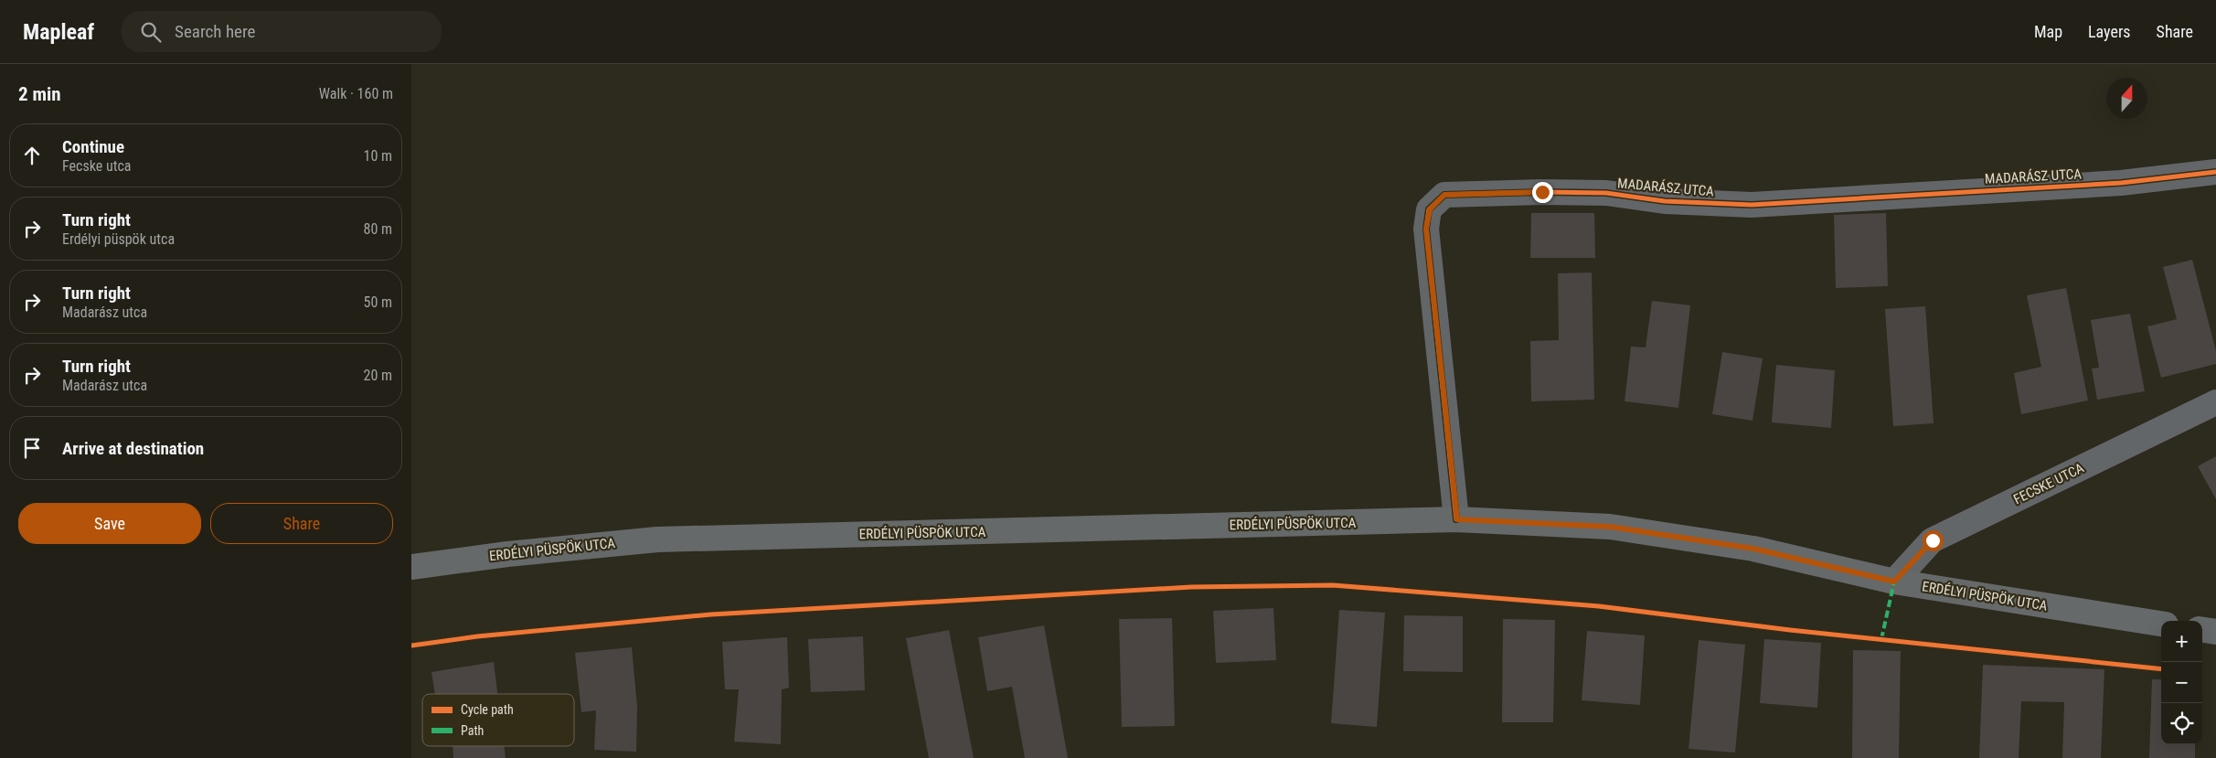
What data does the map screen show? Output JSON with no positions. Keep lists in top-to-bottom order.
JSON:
{
  "streets": {
    "main road": ["ERDÉLYI PÜSPÖK UTCA"],
    "street": ["MADARÁSZ UTCA", "FECSKE UTCA"]
  },
  "crossings": [
    ["MADARÁSZ UTCA", "ERDÉLYI PÜSPÖK UTCA"],
    ["FECSKE UTCA", "ERDÉLYI PÜSPÖK UTCA"]
  ],
  "legend": ["Cycle path", "Path"],
  "north": "top",
  "page": {
    "header": "Mapleaf",
    "search": "Search here",
    "nav": ["Map", "Layers", "Share"],
    "heading": ["2 min", "Walk · 160 m"],
    "list": [
      ["Continue", "Fecske utca", "10 m"],
      ["Turn right", "Erdélyi püspök utca", "80 m"],
      ["Turn right", "Madarász utca", "50 m"],
      ["Turn right", "Madarász utca", "20 m"],
      "Arrive at destination"
    ],
    "buttons": ["Save", "Share"],
    "map_buttons": ["+", "−"]
  }
}
